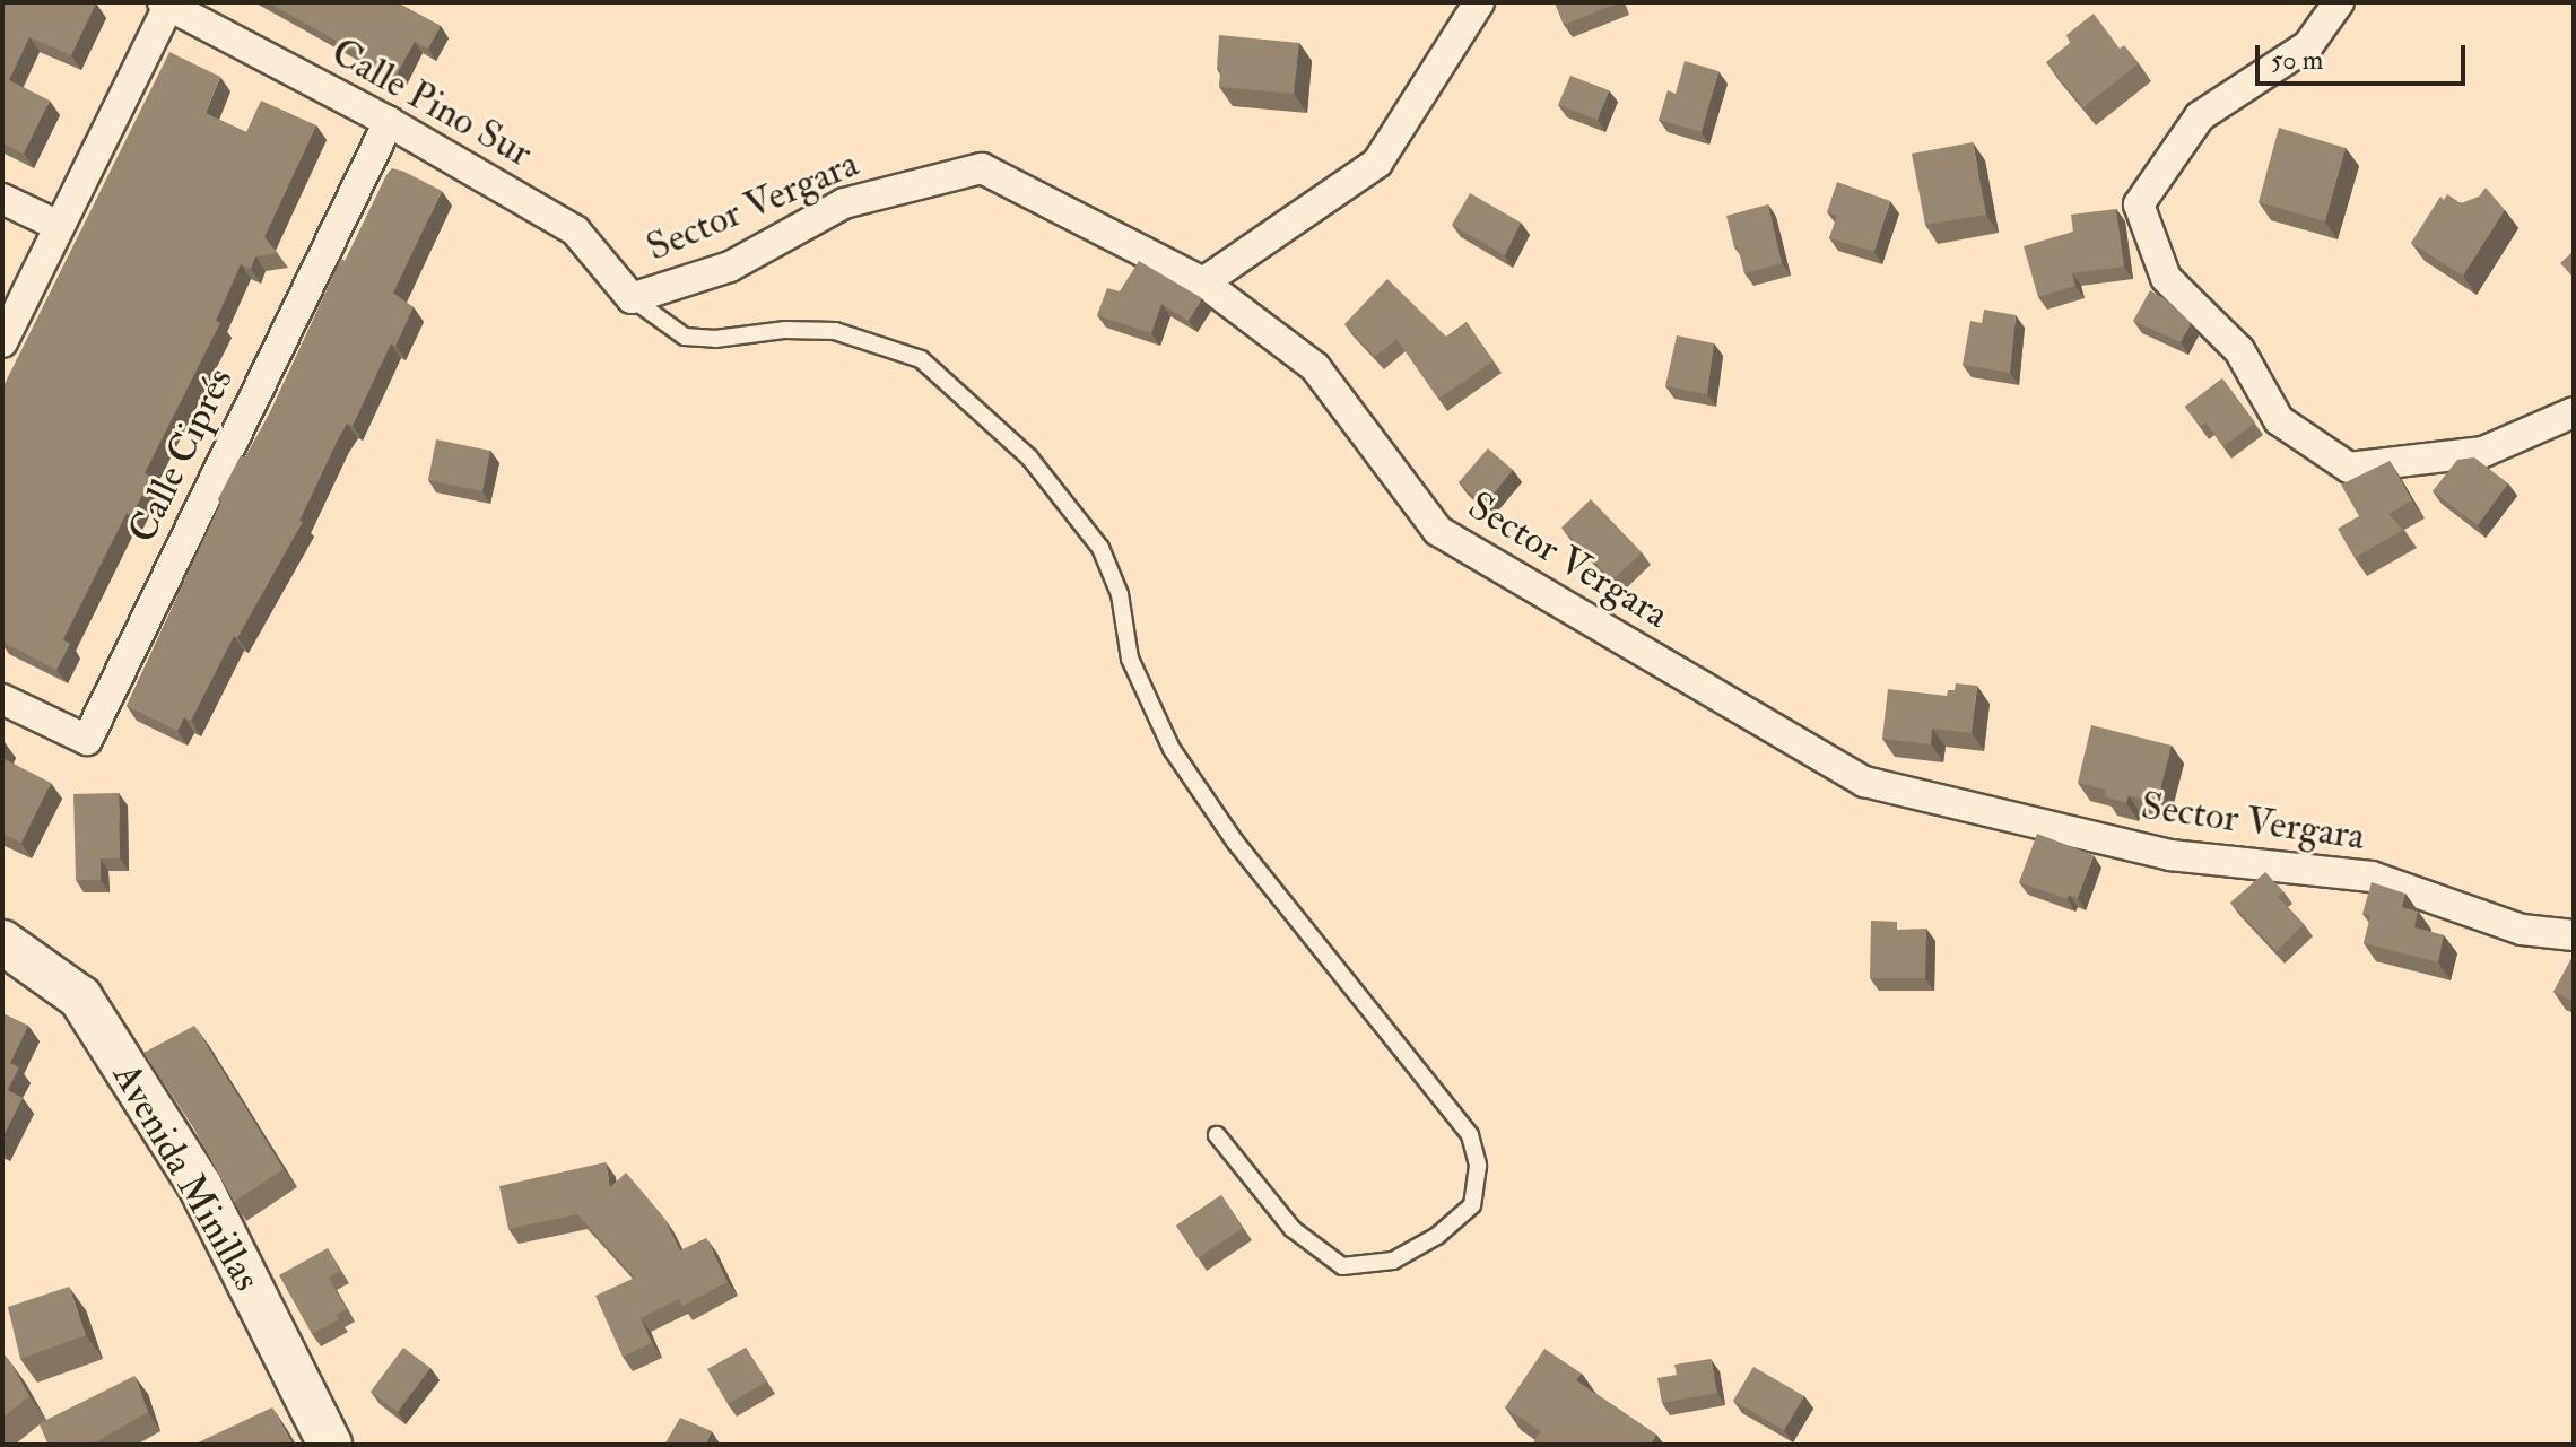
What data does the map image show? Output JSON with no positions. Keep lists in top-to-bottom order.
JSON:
{
  "streets": {
    "street": [
      "Calle Pino Sur",
      "Sector Vergara",
      "Calle Ciprés",
      "Avenida Minillas"
    ]
  },
  "crossings": [
    ["Calle Pino Sur", "Sector Vergara"],
    ["Calle Pino Sur", "Calle Ciprés"]
  ],
  "scale_bar": "50 m"
}
